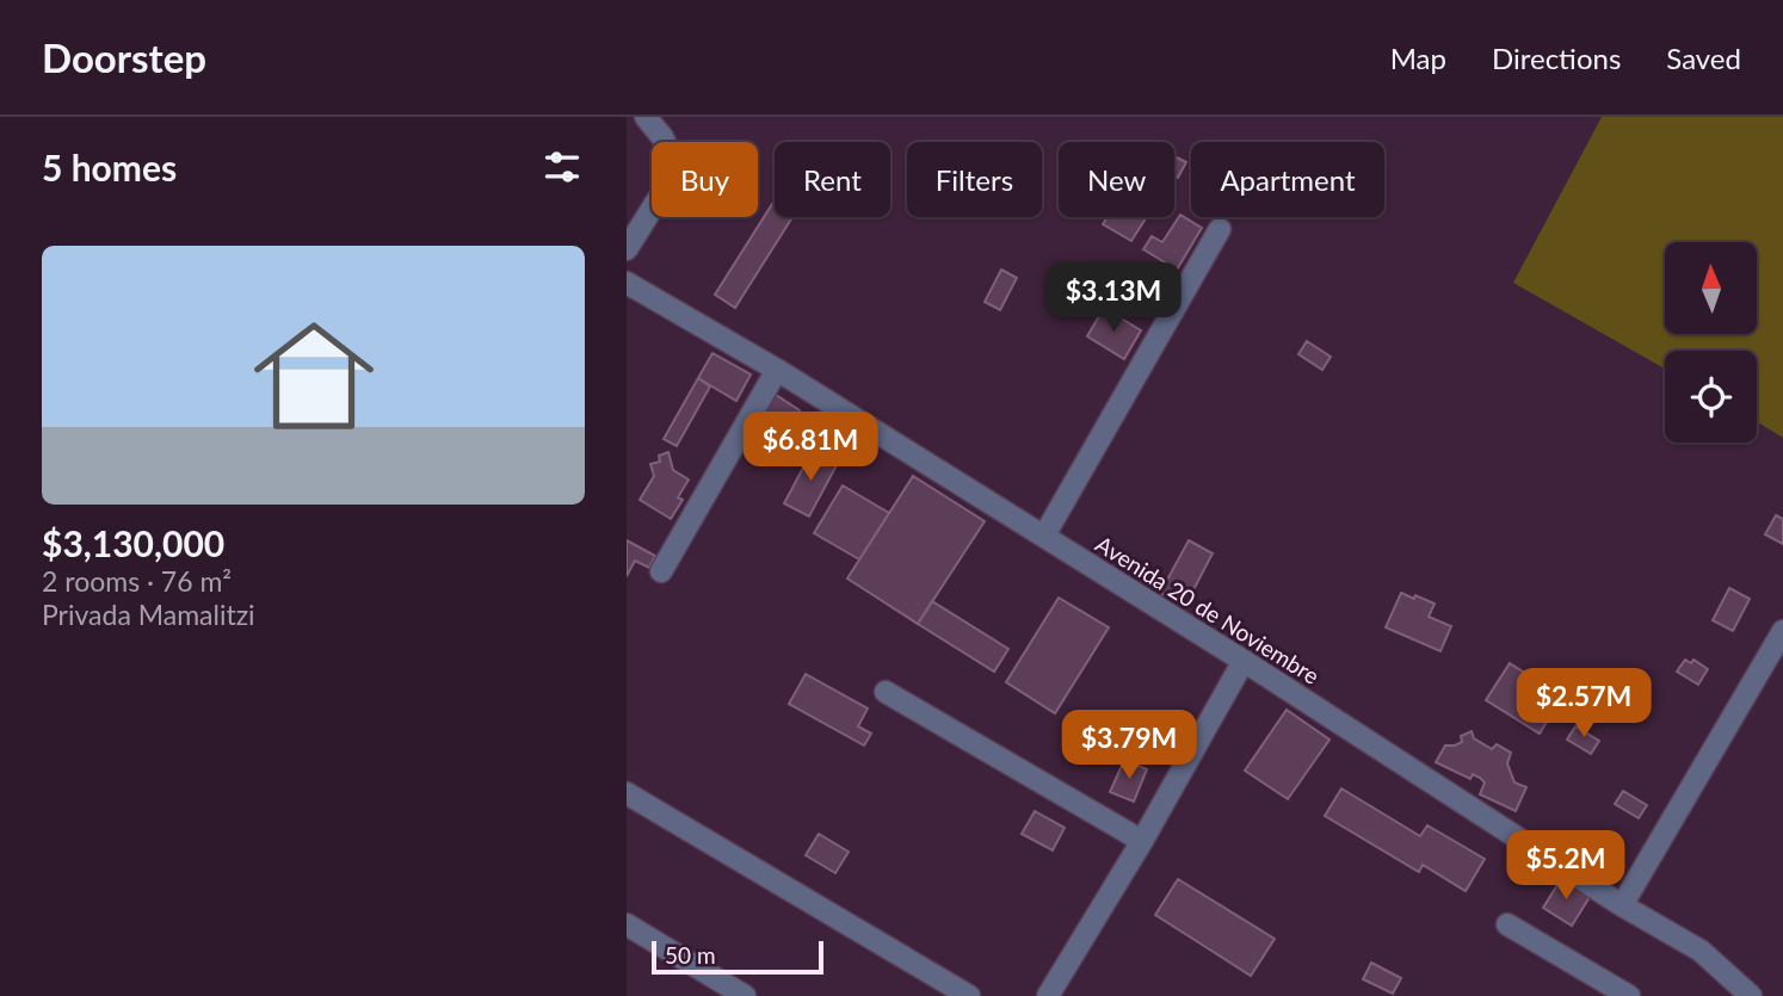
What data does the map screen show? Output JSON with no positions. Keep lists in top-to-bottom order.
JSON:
{
  "streets": {
    "street": ["Avenida 20 de Noviembre"]
  },
  "scale_bar": "50 m",
  "north": "top",
  "page": {
    "header": "Doorstep",
    "nav": ["Map", "Directions", "Saved"],
    "heading": "5 homes",
    "chip": [
      "Buy",
      "Rent",
      "Filters",
      "New",
      "Apartment"
    ],
    "list": [
      {
        "name": "$3,130,000",
        "note": "2 rooms · 76 m² · Privada Mamalitzi"
      }
    ],
    "price": [
      "$3.13M",
      "$6.81M",
      "$2.57M",
      "$3.79M",
      "$5.2M"
    ],
    "scale": "50 m"
  }
}
